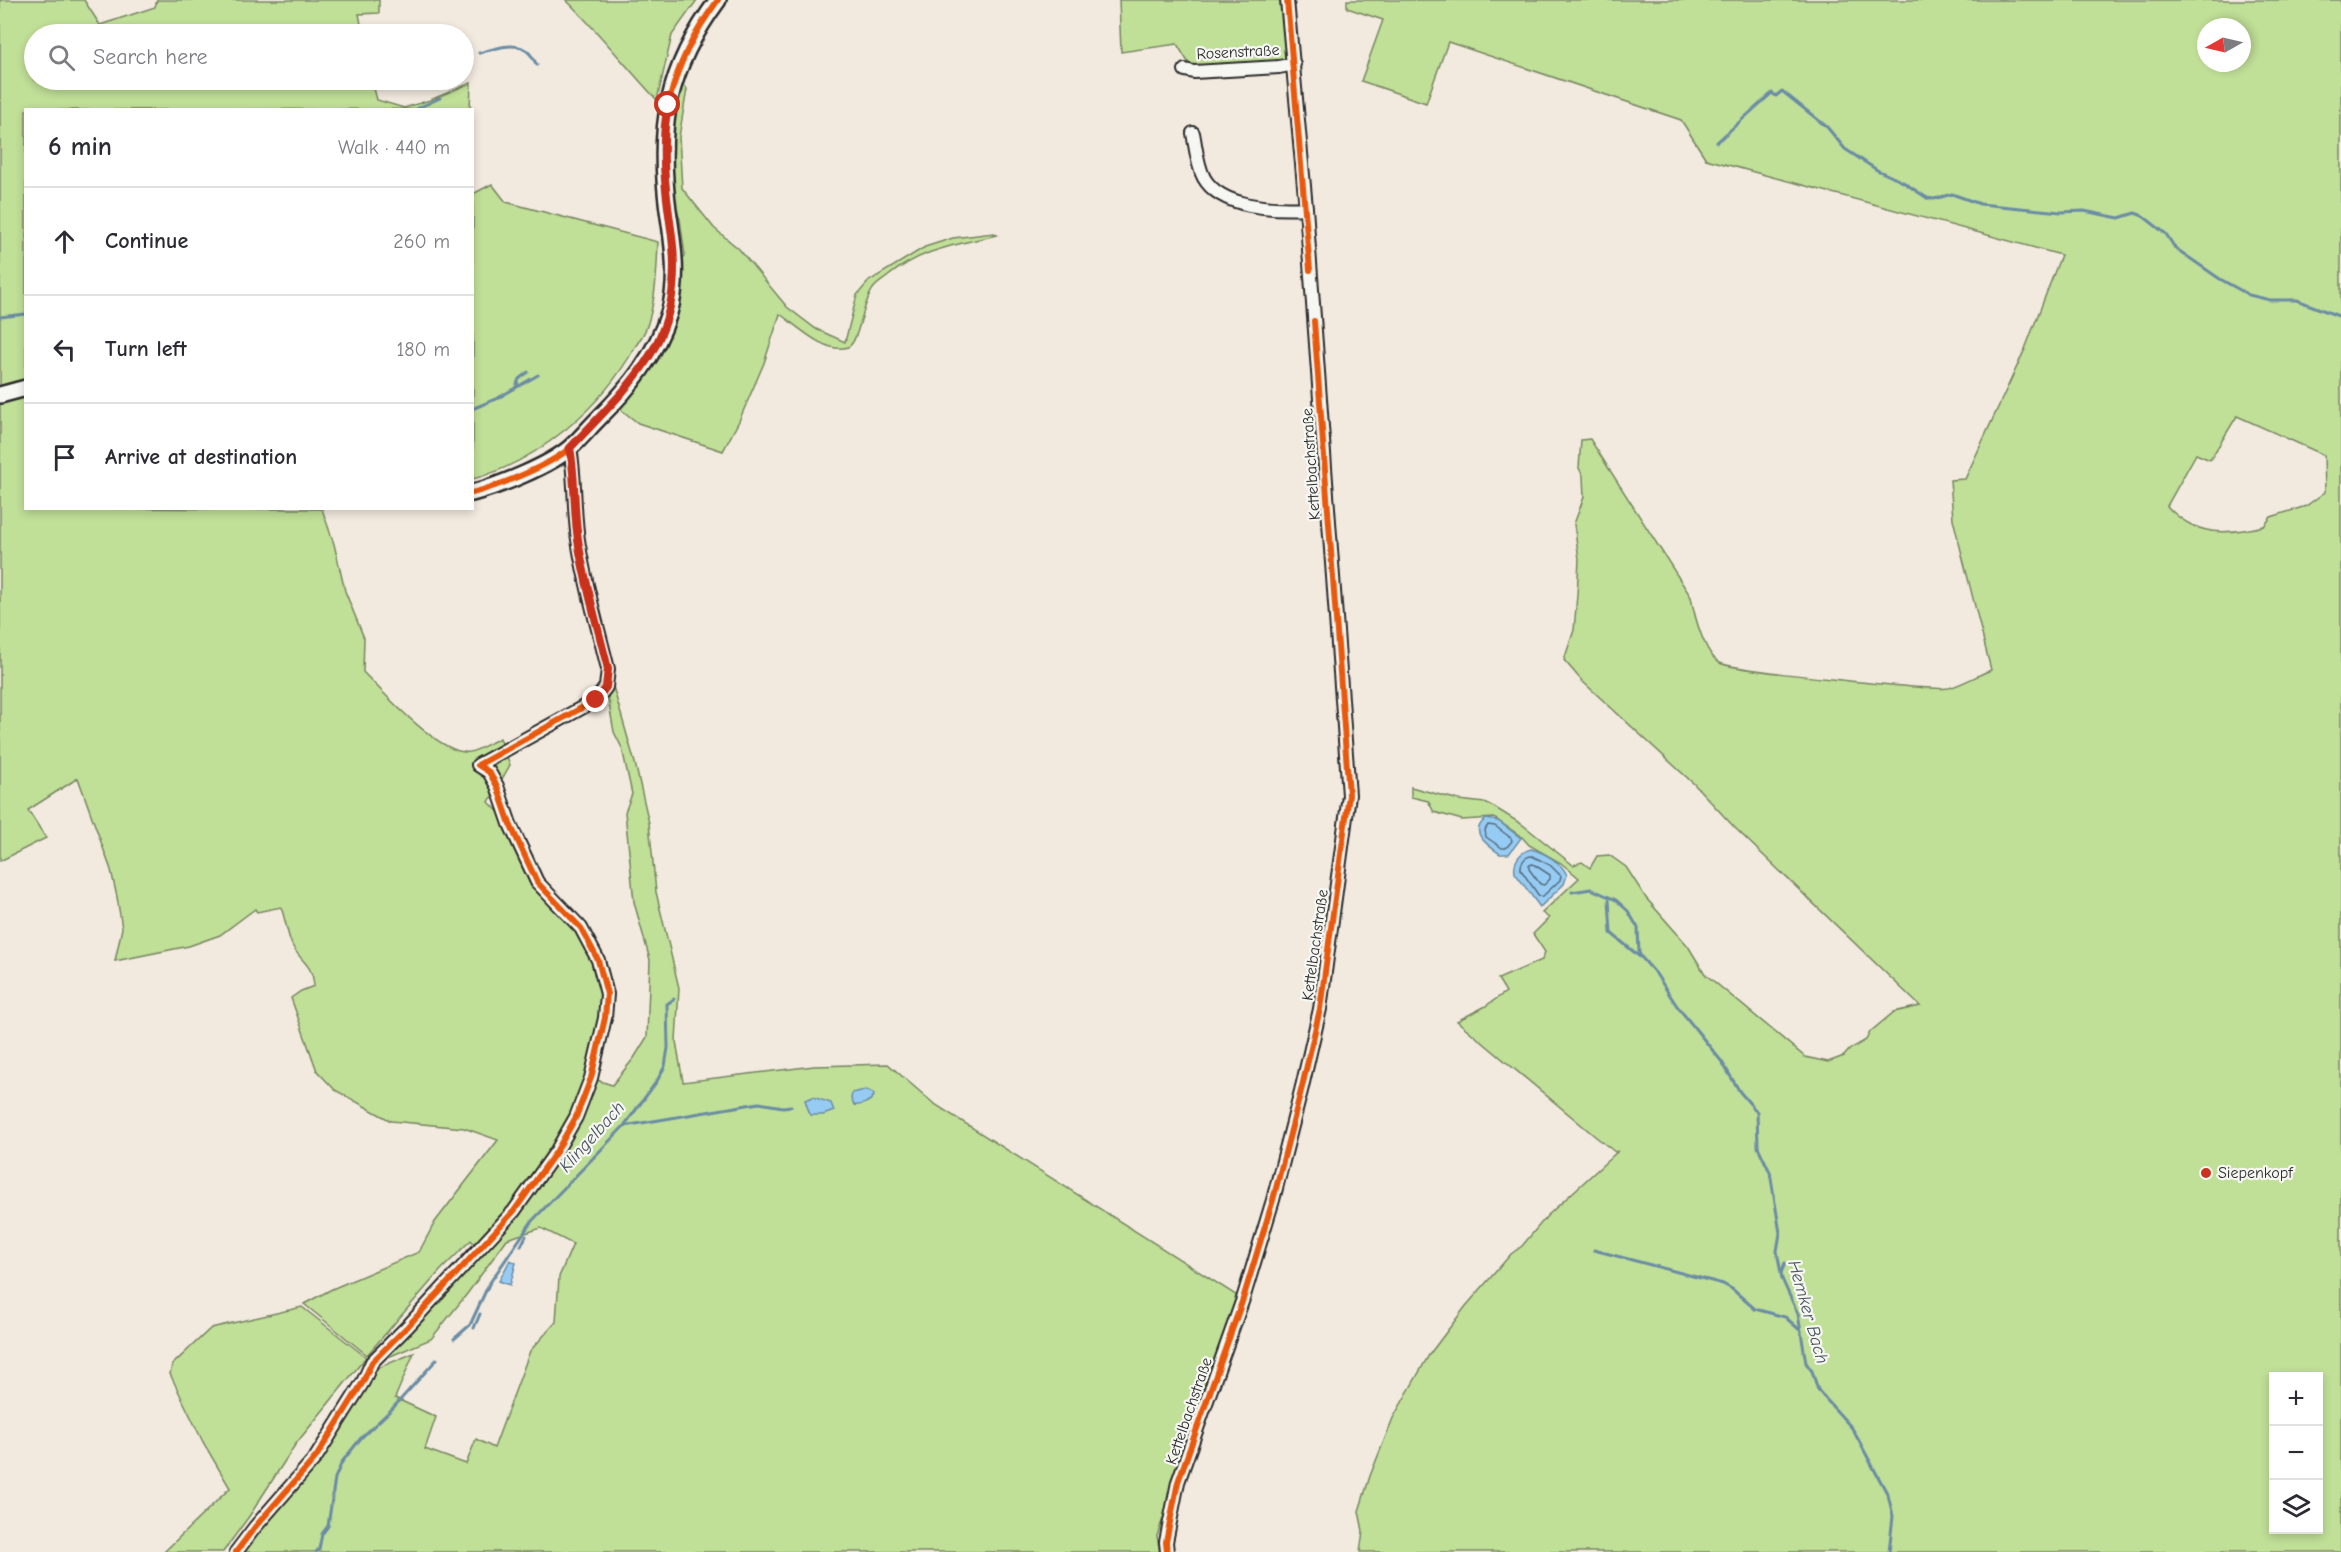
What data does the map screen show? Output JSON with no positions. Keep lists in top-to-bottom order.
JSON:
{
  "streets": {
    "street": ["Rosenstraße", "Kettelbachstraße"]
  },
  "crossings": [
    ["Rosenstraße", "Kettelbachstraße"]
  ],
  "water": ["Klingelbach", "Hemker Bach"],
  "places": ["Siepenkopf"],
  "north": "left",
  "page": {
    "search": "Search here",
    "heading": ["6 min", "Walk · 440 m"],
    "list": [
      ["Continue", "260 m"],
      ["Turn left", "180 m"],
      "Arrive at destination"
    ],
    "map_buttons": ["+", "−"]
  }
}
